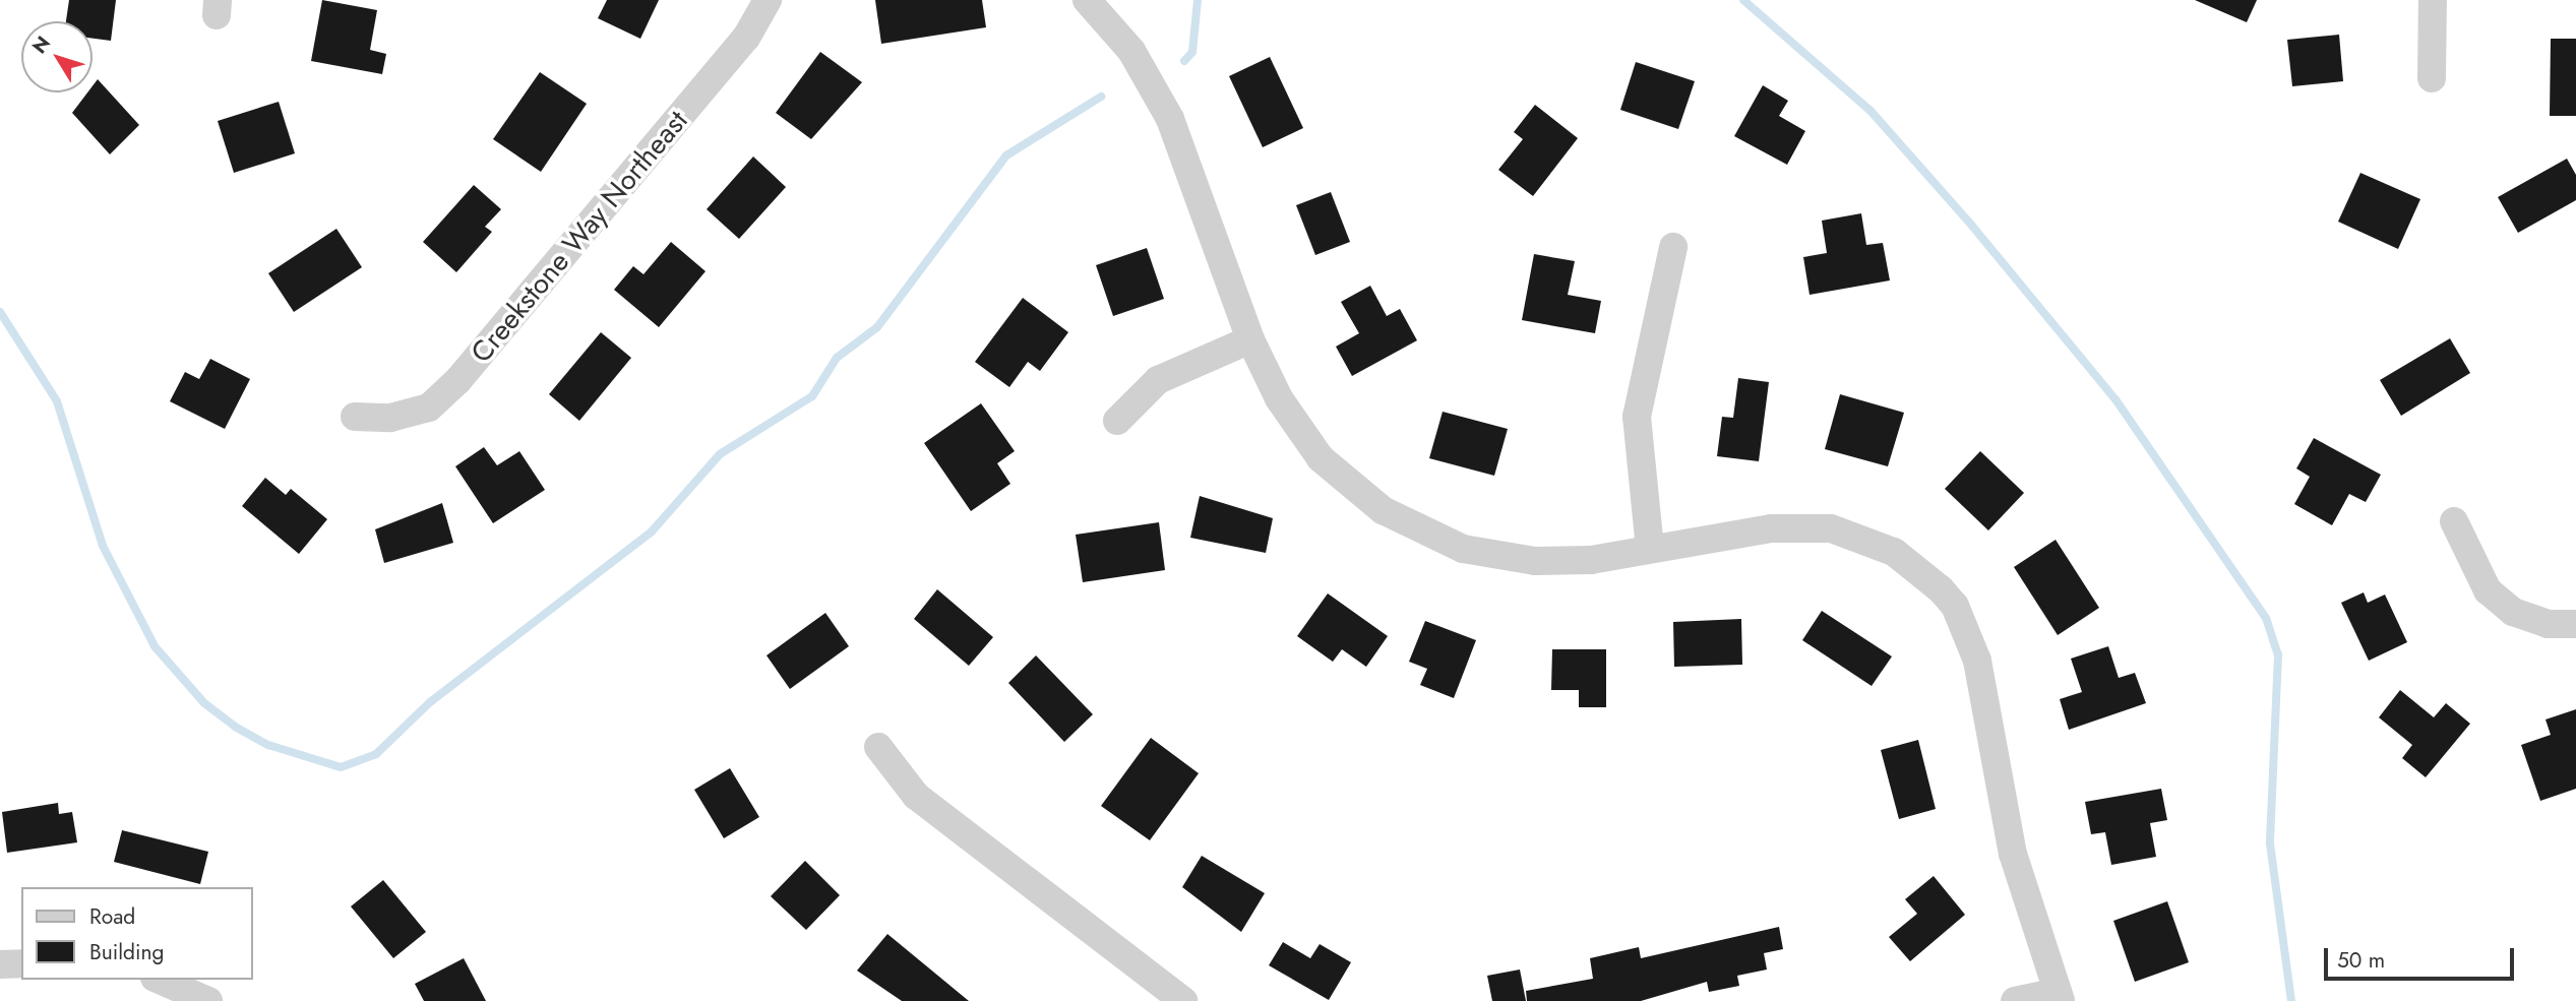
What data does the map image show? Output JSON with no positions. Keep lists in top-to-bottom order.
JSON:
{
  "streets": {
    "street": ["Creekstone Way Northeast"]
  },
  "legend": ["Road", "Building"],
  "scale_bar": "50 m",
  "north": "top left"
}
